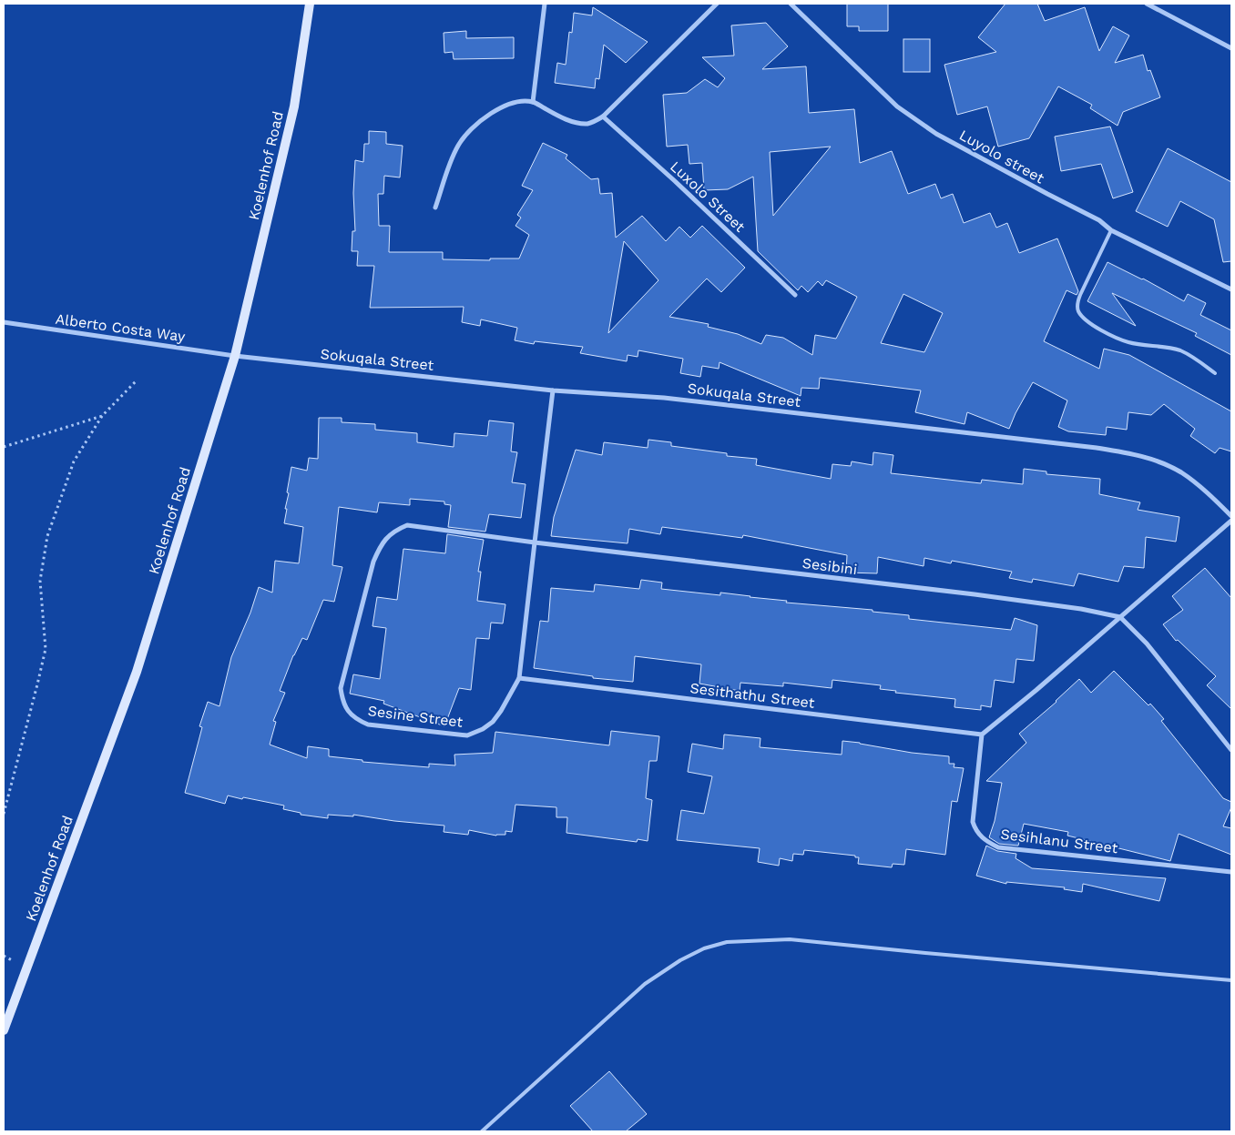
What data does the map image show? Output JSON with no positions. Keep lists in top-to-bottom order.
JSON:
{
  "streets": {
    "main road": ["Koelenhof Road"],
    "street": [
      "Luyolo street",
      "Luxolo Street",
      "Alberto Costa Way",
      "Sokuqala Street",
      "Sesibini",
      "Sesithathu Street",
      "Sesine Street",
      "Sesihlanu Street"
    ]
  },
  "crossings": [
    ["Koelenhof Road", "Alberto Costa Way"],
    ["Koelenhof Road", "Sokuqala Street"],
    ["Alberto Costa Way", "Sokuqala Street"],
    ["Sokuqala Street", "Sesine Street"],
    ["Sesibini", "Sesine Street"],
    ["Sesithathu Street", "Sesine Street"],
    ["Sesithathu Street", "Sesihlanu Street"]
  ]
}
